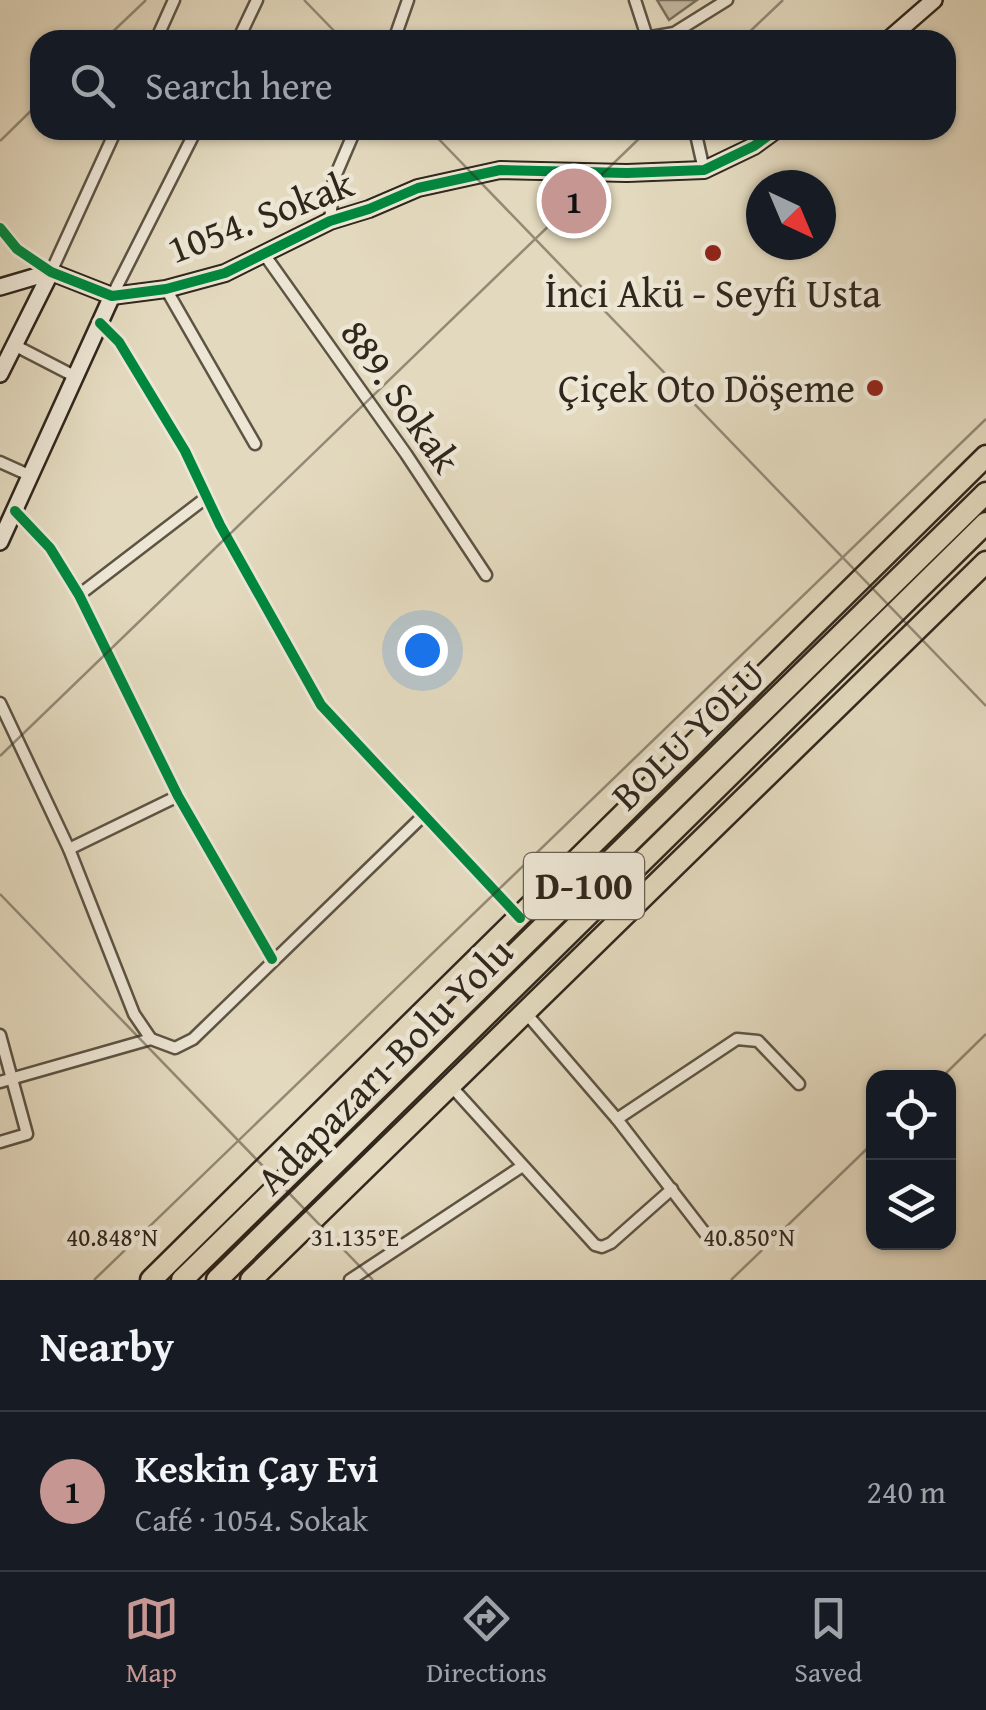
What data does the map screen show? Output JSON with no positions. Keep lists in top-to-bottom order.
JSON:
{
  "streets": {
    "highway": ["BOLU YOLU", "D-100", "Adapazarı-Bolu Yolu"],
    "street": ["1054. Sokak", "889. Sokak"]
  },
  "crossings": [
    ["1054. Sokak", "889. Sokak"]
  ],
  "places": ["İnci Akü - Seyfi Usta", "Çiçek Oto Döşeme"],
  "north": "bottom right",
  "page": {
    "search": "Search here",
    "pins": "1",
    "heading": "Nearby",
    "list": [
      {
        "mark": "1",
        "name": "Keskin Çay Evi",
        "note": "Café · 1054. Sokak",
        "value": "240 m"
      }
    ],
    "nav": ["Map", "Directions", "Saved"]
  },
  "coordinates": ["31.135°E", "40.848°N", "40.850°N"]
}
